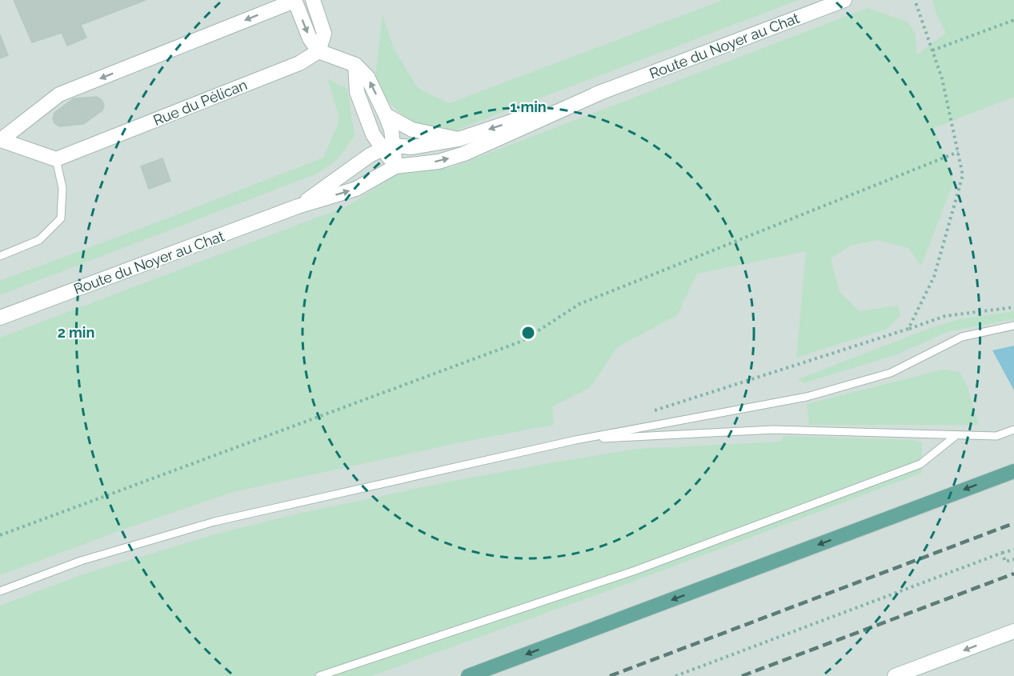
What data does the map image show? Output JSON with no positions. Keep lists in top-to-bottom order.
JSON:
{
  "streets": {
    "street": ["Route du Noyer au Chat", "Rue du Pélican"]
  },
  "rings": ["1 min", "2 min"]
}
